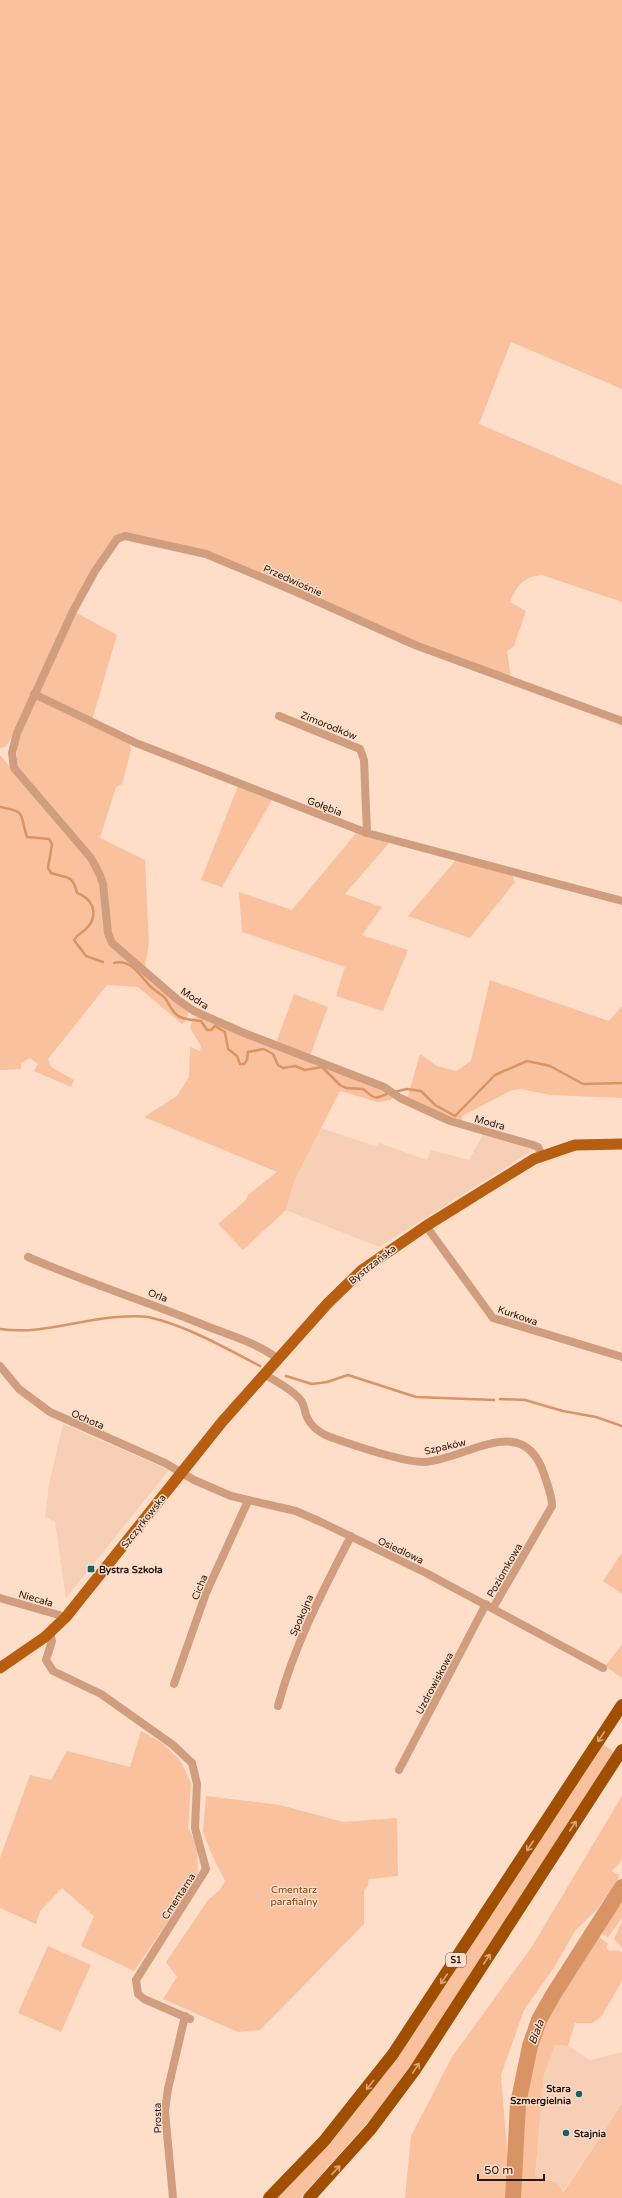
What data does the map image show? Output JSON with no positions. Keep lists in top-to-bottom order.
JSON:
{
  "streets": {
    "highway": ["S1"],
    "main road": ["Bystrzańska", "Szczyrkowska"],
    "street": [
      "Przedwiośnie",
      "Zimorodków",
      "Gołębia",
      "Modra",
      "Orla",
      "Kurkowa",
      "Ochota",
      "Szpaków",
      "Osiedlowa",
      "Poziomkowa",
      "Cicha",
      "Niecała",
      "Spokojna",
      "Uzdrowiskowa",
      "Cmentarna",
      "Prosta"
    ]
  },
  "crossings": [
    ["Przedwiośnie", "Gołębia"],
    ["Przedwiośnie", "Modra"],
    ["Zimorodków", "Gołębia"],
    ["Gołębia", "Modra"],
    ["Modra", "Bystrzańska"],
    ["Bystrzańska", "Orla"],
    ["Bystrzańska", "Kurkowa"],
    ["Bystrzańska", "Ochota"],
    ["Bystrzańska", "Szpaków"],
    ["Bystrzańska", "Szczyrkowska"],
    ["Bystrzańska", "Osiedlowa"],
    ["Ochota", "Szczyrkowska"],
    ["Ochota", "Osiedlowa"],
    ["Szpaków", "Poziomkowa"],
    ["Szczyrkowska", "Osiedlowa"],
    ["Szczyrkowska", "Niecała"],
    ["Szczyrkowska", "Cmentarna"],
    ["Osiedlowa", "Poziomkowa"],
    ["Osiedlowa", "Cicha"],
    ["Osiedlowa", "Spokojna"],
    ["Osiedlowa", "Uzdrowiskowa"],
    ["Poziomkowa", "Uzdrowiskowa"],
    ["Cmentarna", "Prosta"]
  ],
  "water": ["Biała"],
  "parks": ["Cmentarz parafialny"],
  "places": {
    "transit": ["Bystra Szkoła"],
    "other": ["Stara Szmergielnia", "Stajnia"]
  },
  "scale_bar": "50 m"
}
